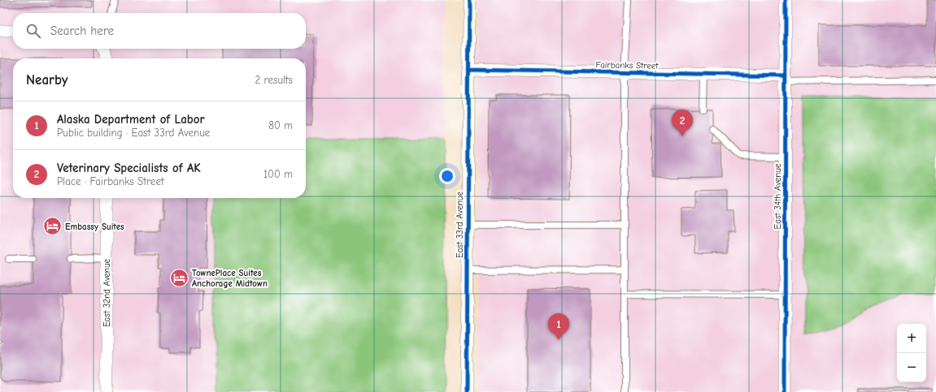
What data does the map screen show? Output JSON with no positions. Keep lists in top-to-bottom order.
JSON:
{
  "streets": {
    "street": [
      "Fairbanks Street",
      "East 34th Avenue",
      "East 33rd Avenue",
      "East 32nd Avenue"
    ]
  },
  "crossings": [
    ["Fairbanks Street", "East 34th Avenue"],
    ["Fairbanks Street", "East 33rd Avenue"]
  ],
  "places": {
    "hotel": ["Embassy Suites", "TownePlace Suites Anchorage Midtown"]
  },
  "page": {
    "search": "Search here",
    "heading": ["Nearby", "2 results"],
    "list": [
      {
        "mark": "1",
        "name": "Alaska Department of Labor",
        "note": "Public building · East 33rd Avenue",
        "value": "80 m"
      },
      {
        "mark": "2",
        "name": "Veterinary Specialists of AK",
        "note": "Place · Fairbanks Street",
        "value": "100 m"
      }
    ],
    "pins": ["2", "1"],
    "map_buttons": ["+", "−"]
  }
}
